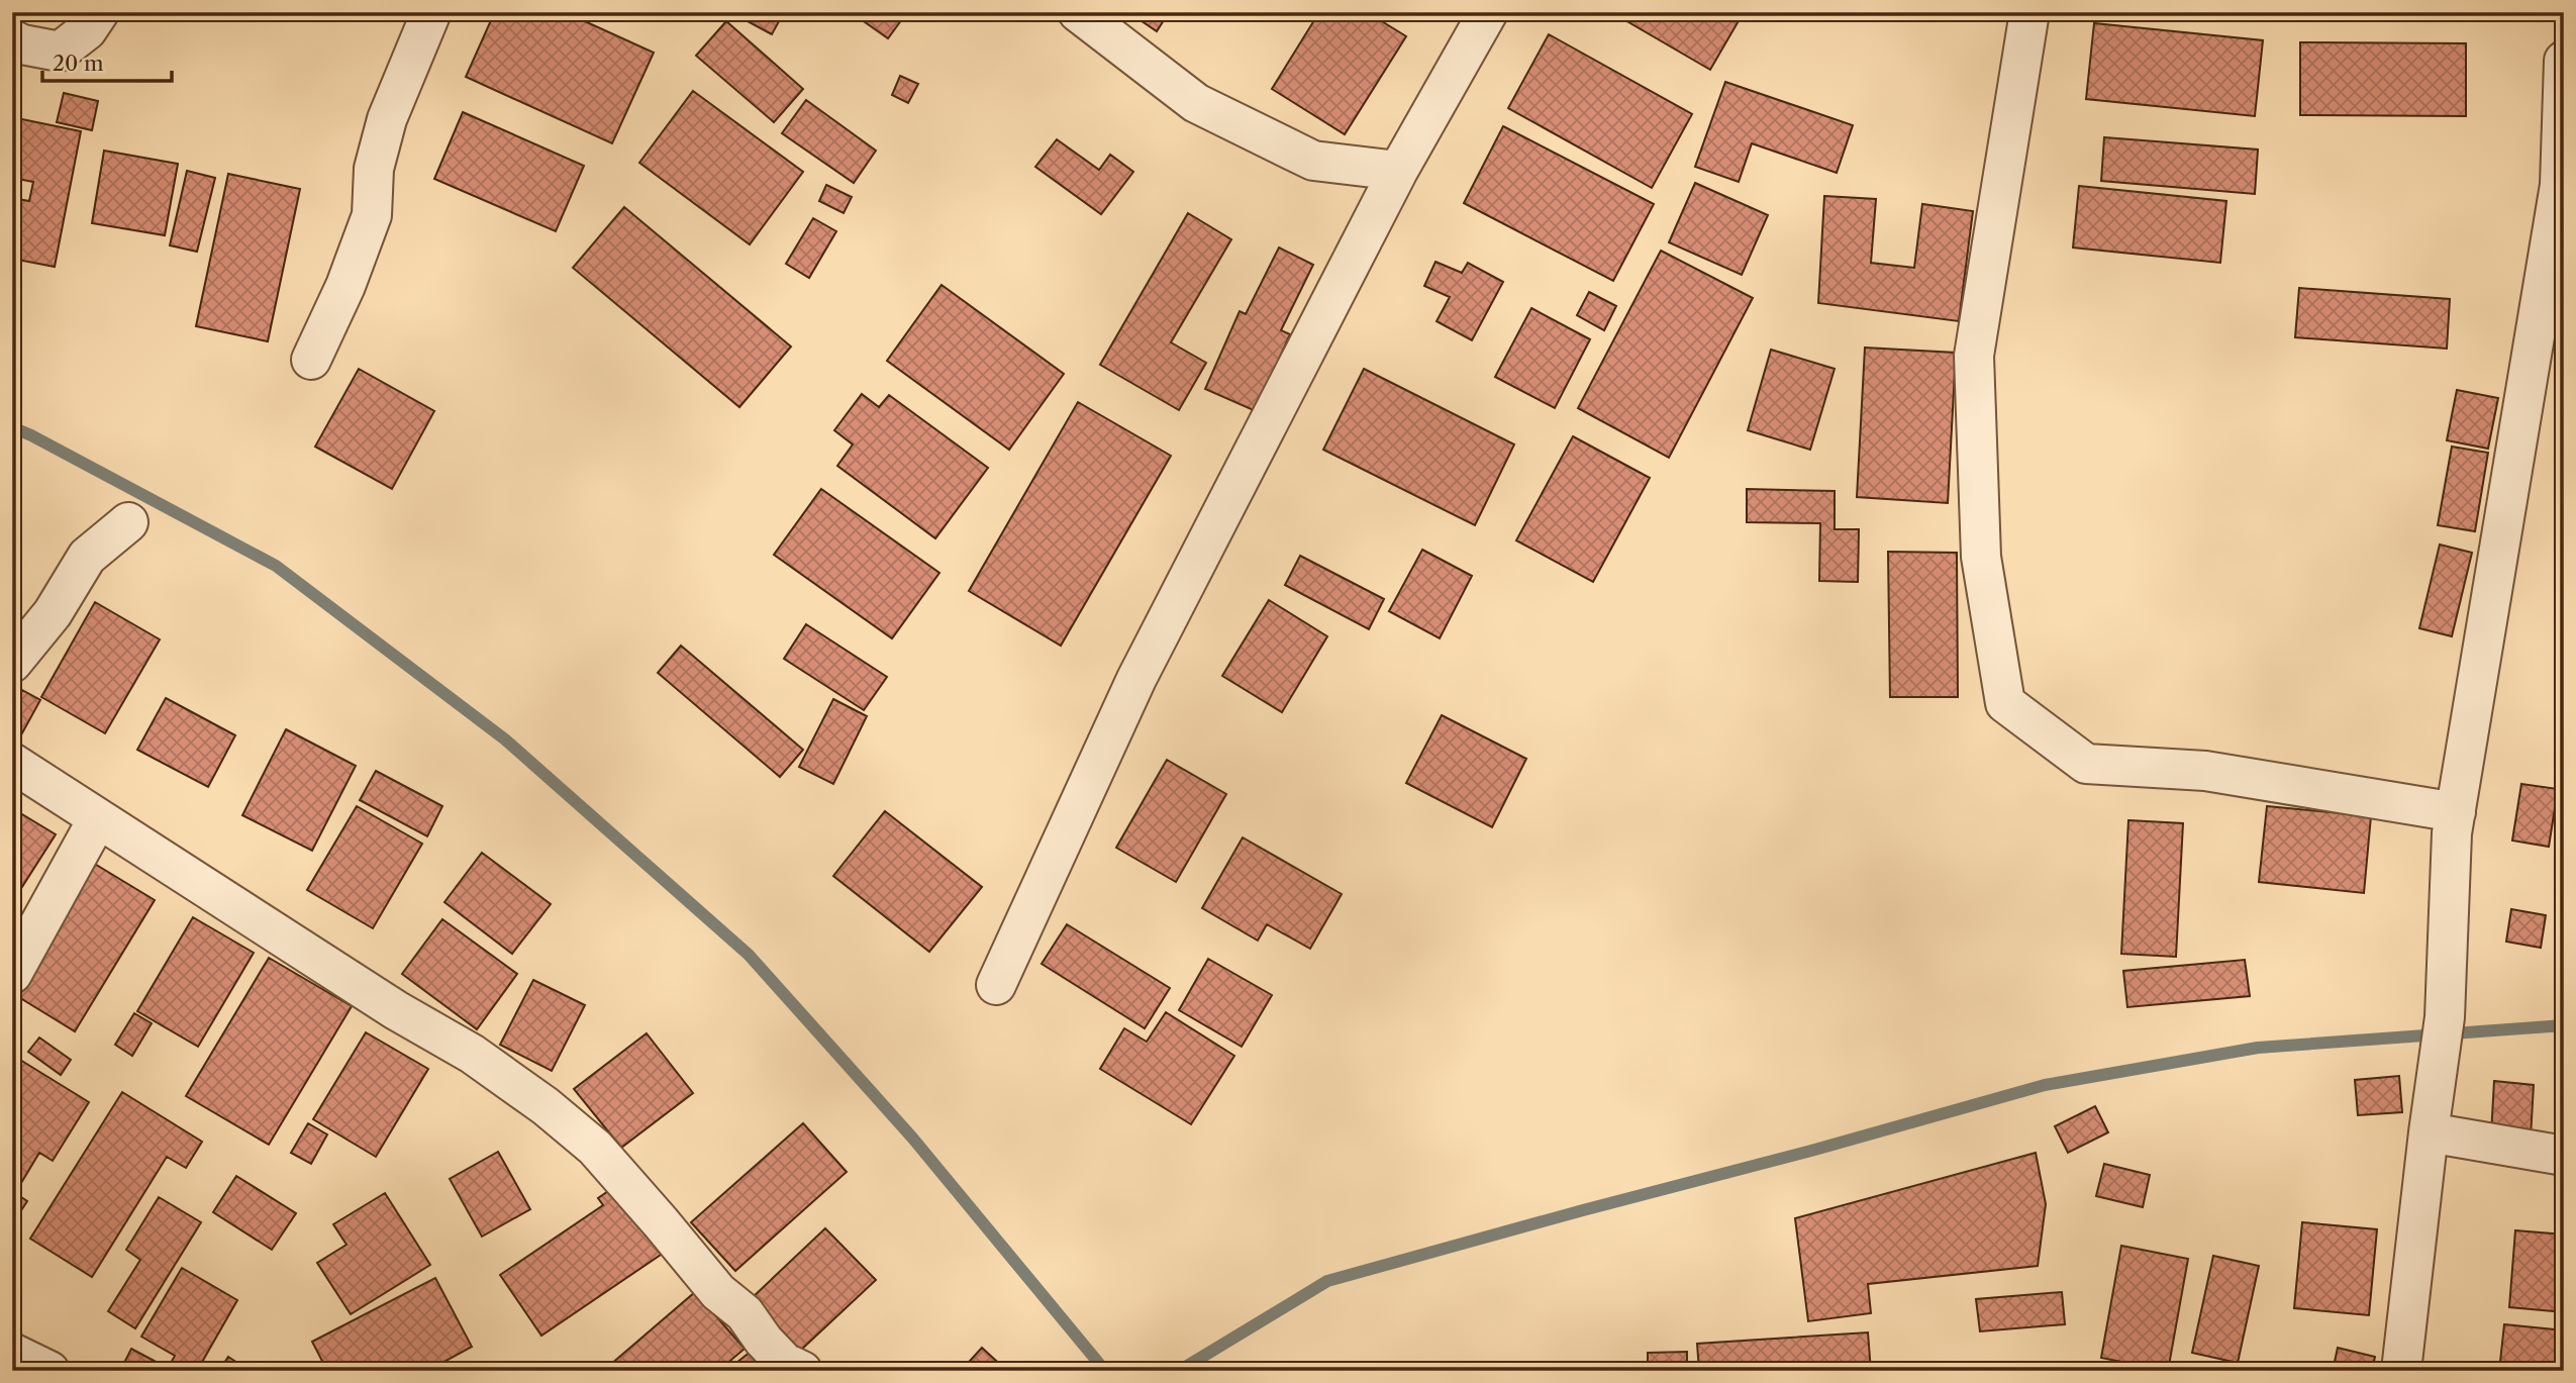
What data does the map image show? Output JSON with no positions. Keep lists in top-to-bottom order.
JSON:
{
  "scale_bar": "20 m"
}
